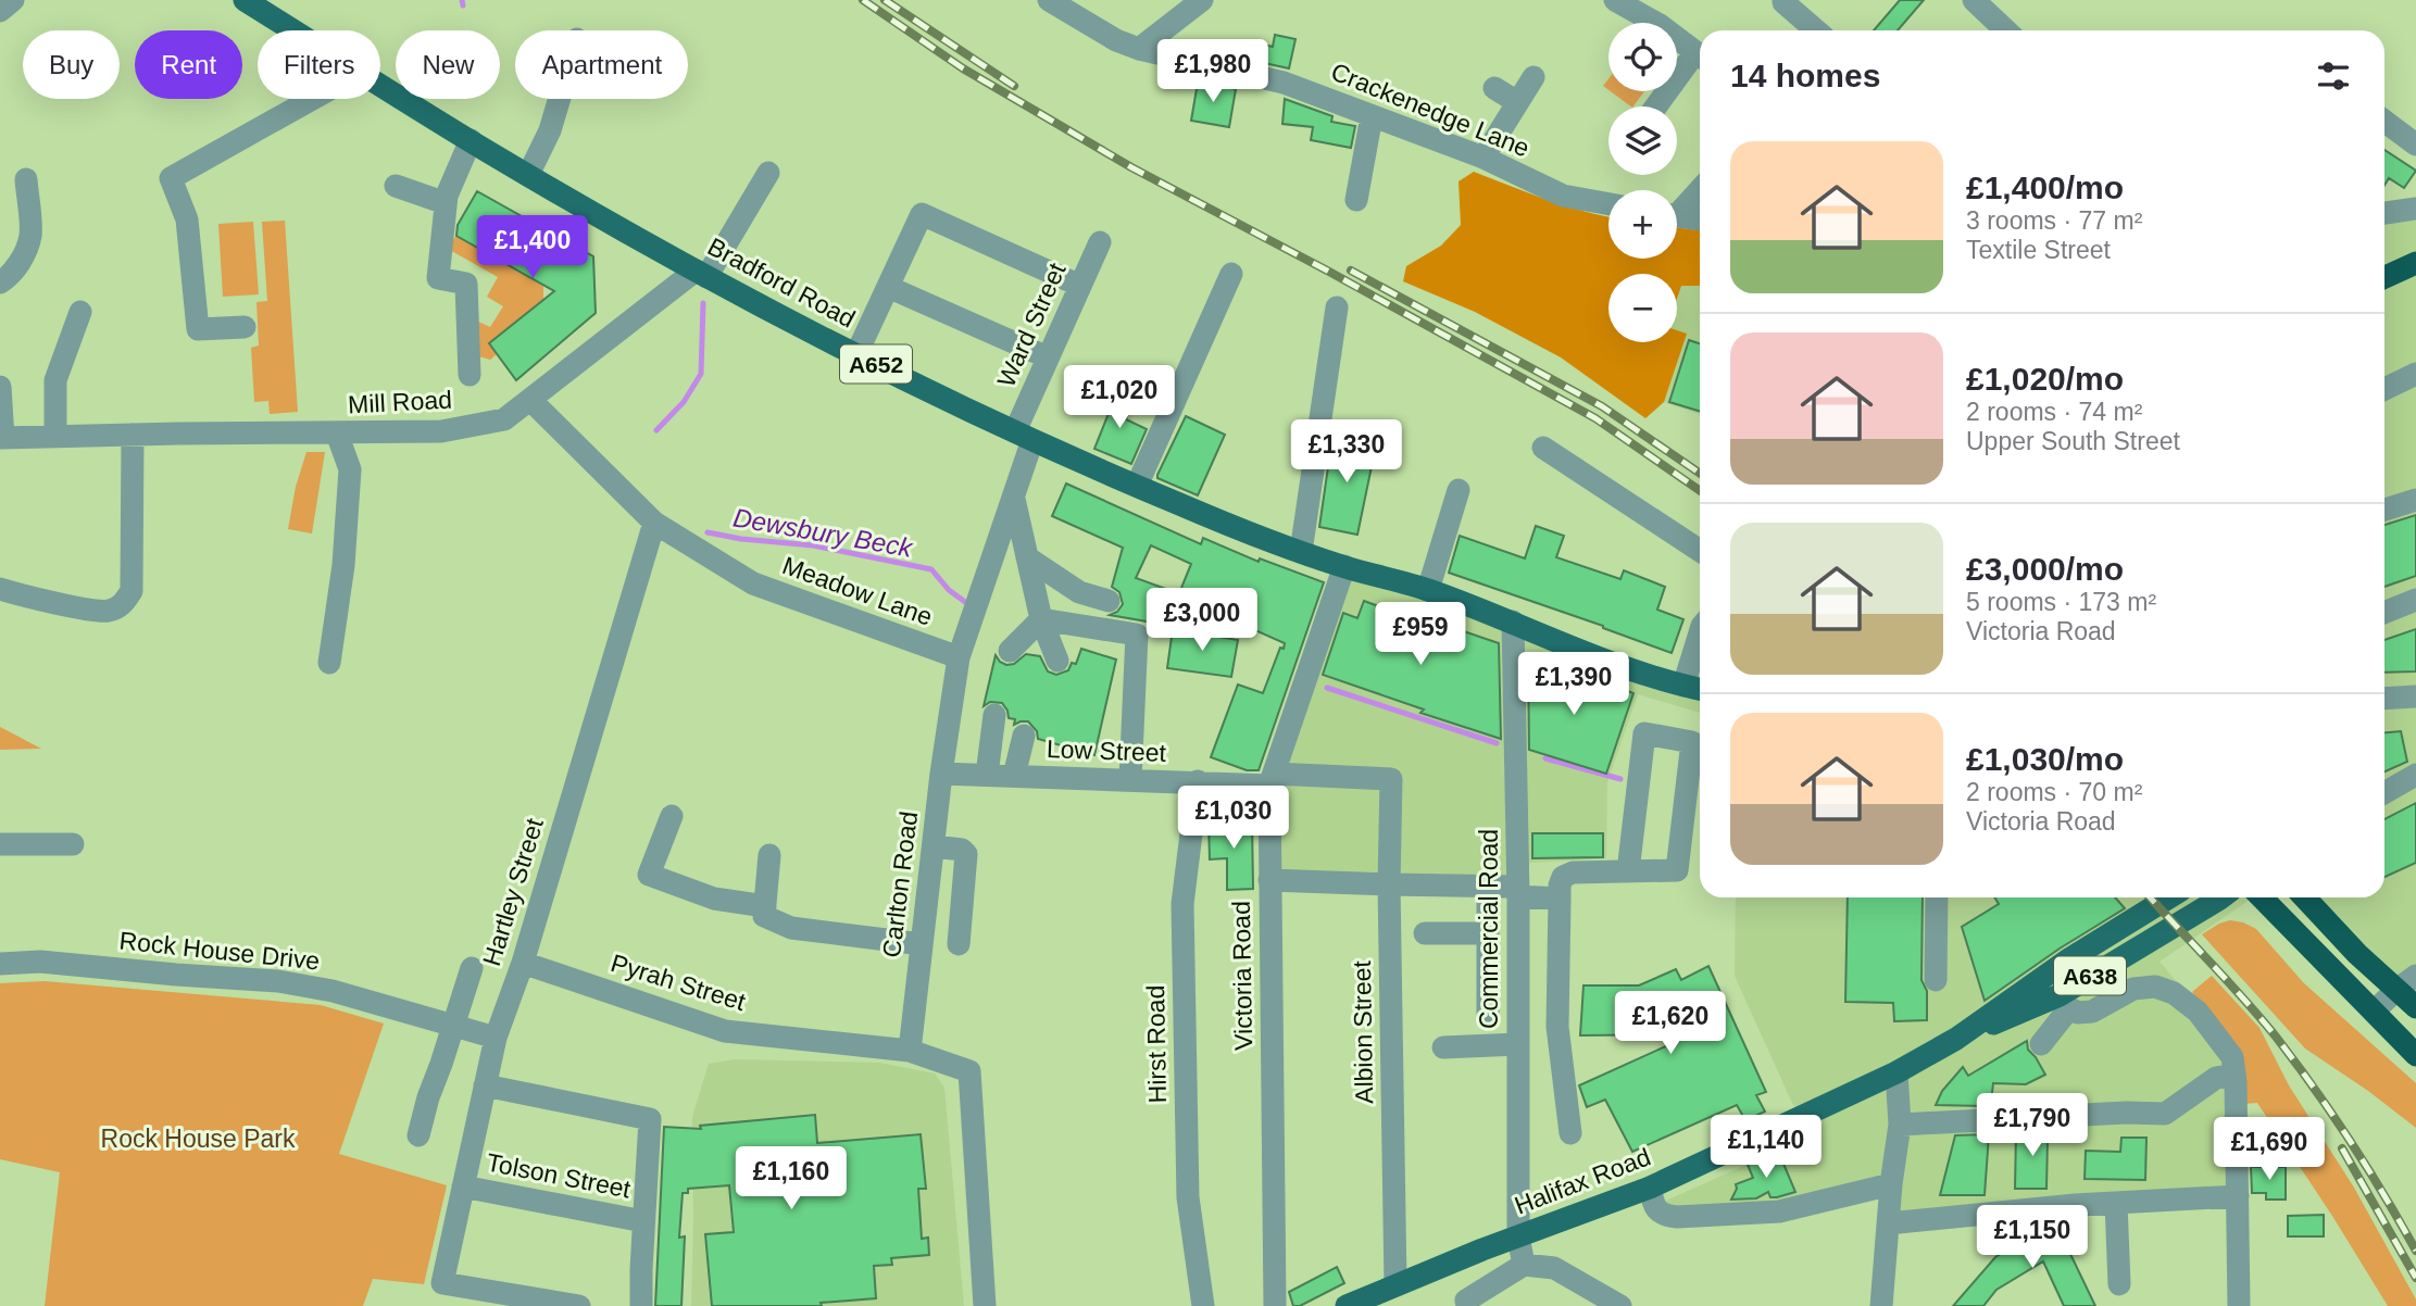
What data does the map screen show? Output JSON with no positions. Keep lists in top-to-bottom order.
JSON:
{
  "streets": {
    "main road": [
      "Bradford Road",
      "A652",
      "A638",
      "Halifax Road"
    ],
    "street": [
      "Crackenedge Lane",
      "Ward Street",
      "Mill Road",
      "Meadow Lane",
      "Low Street",
      "Carlton Road",
      "Hartley Street",
      "Commercial Road",
      "Rock House Drive",
      "Victoria Road",
      "Pyrah Street",
      "Albion Street",
      "Hirst Road",
      "Tolson Street"
    ]
  },
  "crossings": [
    ["Bradford Road", "Ward Street"],
    ["Bradford Road", "Mill Road"],
    ["Bradford Road", "Carlton Road"],
    ["Bradford Road", "Commercial Road"],
    ["Bradford Road", "Victoria Road"],
    ["Ward Street", "Carlton Road"],
    ["Mill Road", "Meadow Lane"],
    ["Meadow Lane", "Carlton Road"],
    ["Meadow Lane", "Hartley Street"],
    ["Low Street", "Carlton Road"],
    ["Low Street", "Victoria Road"],
    ["Low Street", "Albion Street"],
    ["Low Street", "Hirst Road"],
    ["Carlton Road", "Pyrah Street"],
    ["Hartley Street", "Rock House Drive"],
    ["Hartley Street", "Pyrah Street"],
    ["Hartley Street", "Tolson Street"],
    ["Commercial Road", "Halifax Road"],
    ["Albion Street", "Halifax Road"]
  ],
  "water": ["Dewsbury Beck"],
  "parks": ["Rock House Park"],
  "page": {
    "map_buttons": ["+", "−"],
    "chip": [
      "Buy",
      "Rent",
      "Filters",
      "New",
      "Apartment"
    ],
    "heading": "14 homes",
    "price": [
      "£1,980",
      "£1,400",
      "£1,020",
      "£1,330",
      "£3,000",
      "£959",
      "£1,390",
      "£1,030",
      "£1,620",
      "£1,790",
      "£1,140",
      "£1,690",
      "£1,160",
      "£1,150"
    ],
    "list": [
      {
        "name": "£1,400/mo",
        "note": "3 rooms · 77 m² · Textile Street"
      },
      {
        "name": "£1,020/mo",
        "note": "2 rooms · 74 m² · Upper South Street"
      },
      {
        "name": "£3,000/mo",
        "note": "5 rooms · 173 m² · Victoria Road"
      },
      {
        "name": "£1,030/mo",
        "note": "2 rooms · 70 m² · Victoria Road"
      }
    ]
  }
}
